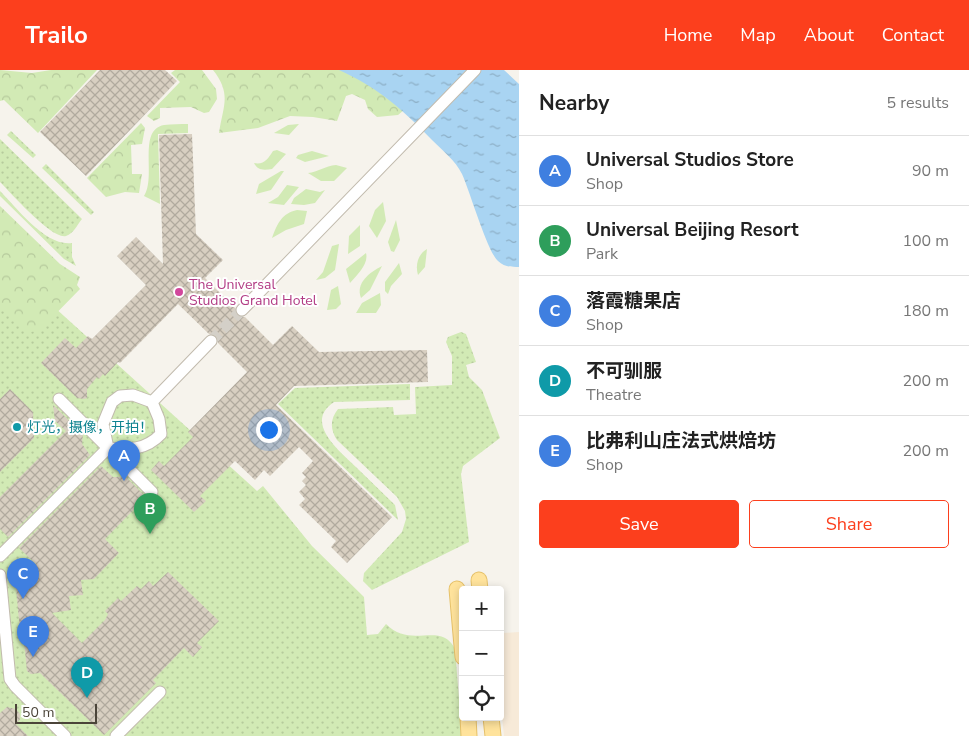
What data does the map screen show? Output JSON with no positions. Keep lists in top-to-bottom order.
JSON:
{
  "places": ["The Universal Studios Grand Hotel", "灯光，摄像，开拍！"],
  "scale_bar": "50 m",
  "page": {
    "header": "Trailo",
    "nav": [
      "Home",
      "Map",
      "About",
      "Contact"
    ],
    "heading": ["Nearby", "5 results"],
    "list": [
      {
        "mark": "A",
        "name": "Universal Studios Store",
        "note": "Shop",
        "value": "90 m"
      },
      {
        "mark": "B",
        "name": "Universal Beijing Resort",
        "note": "Park",
        "value": "100 m"
      },
      {
        "mark": "C",
        "name": "落霞糖果店",
        "note": "Shop",
        "value": "180 m"
      },
      {
        "mark": "D",
        "name": "不可驯服",
        "note": "Theatre",
        "value": "200 m"
      },
      {
        "mark": "E",
        "name": "比弗利山庄法式烘焙坊",
        "note": "Shop",
        "value": "200 m"
      }
    ],
    "pins": [
      "A",
      "B",
      "C",
      "E",
      "D"
    ],
    "buttons": ["Save", "Share"],
    "map_buttons": ["+", "−"],
    "scale": "50 m"
  }
}
